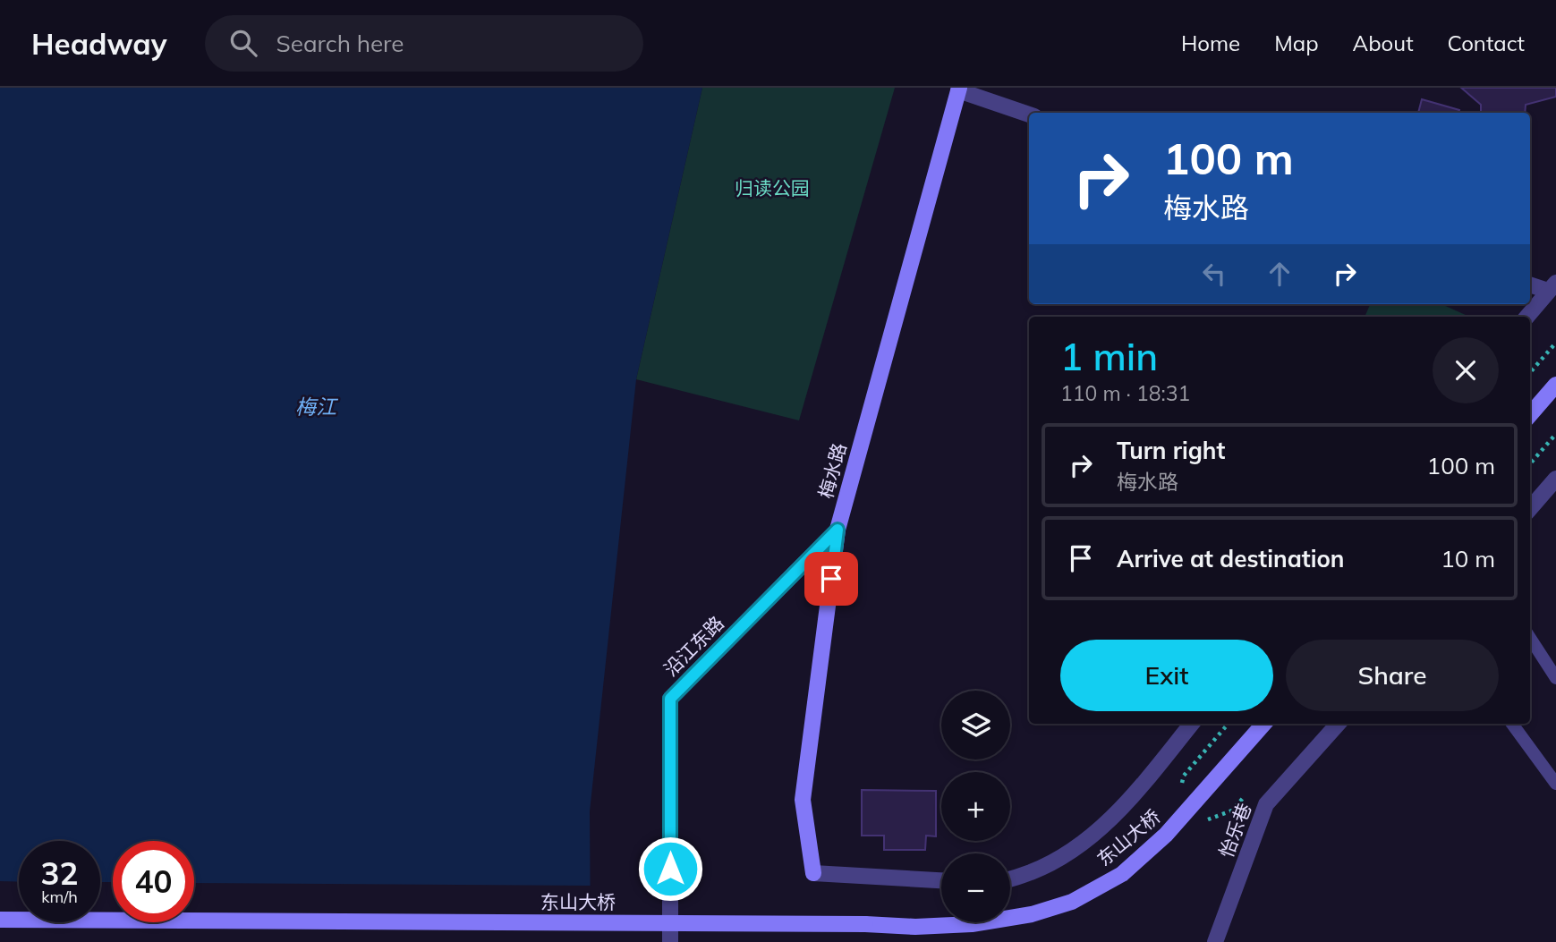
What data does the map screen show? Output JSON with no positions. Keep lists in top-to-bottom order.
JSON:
{
  "streets": {
    "main road": ["梅水路", "东山大桥"],
    "street": ["沿江东路", "怡乐巷"]
  },
  "crossings": [
    ["梅水路", "沿江东路"]
  ],
  "water": ["梅江"],
  "parks": ["归读公园"],
  "page": {
    "header": "Headway",
    "search": "Search here",
    "nav": [
      "Home",
      "Map",
      "About",
      "Contact"
    ],
    "turn": ["100 m", "梅水路"],
    "heading": ["1 min", "110 m · 18:31"],
    "list": [
      {
        "name": "Turn right",
        "note": "梅水路",
        "value": "100 m"
      },
      {
        "name": "Arrive at destination",
        "value": "10 m"
      }
    ],
    "buttons": ["Exit", "Share"],
    "map_buttons": ["+", "−"],
    "speed": "32 km/h",
    "limit": "40"
  }
}
